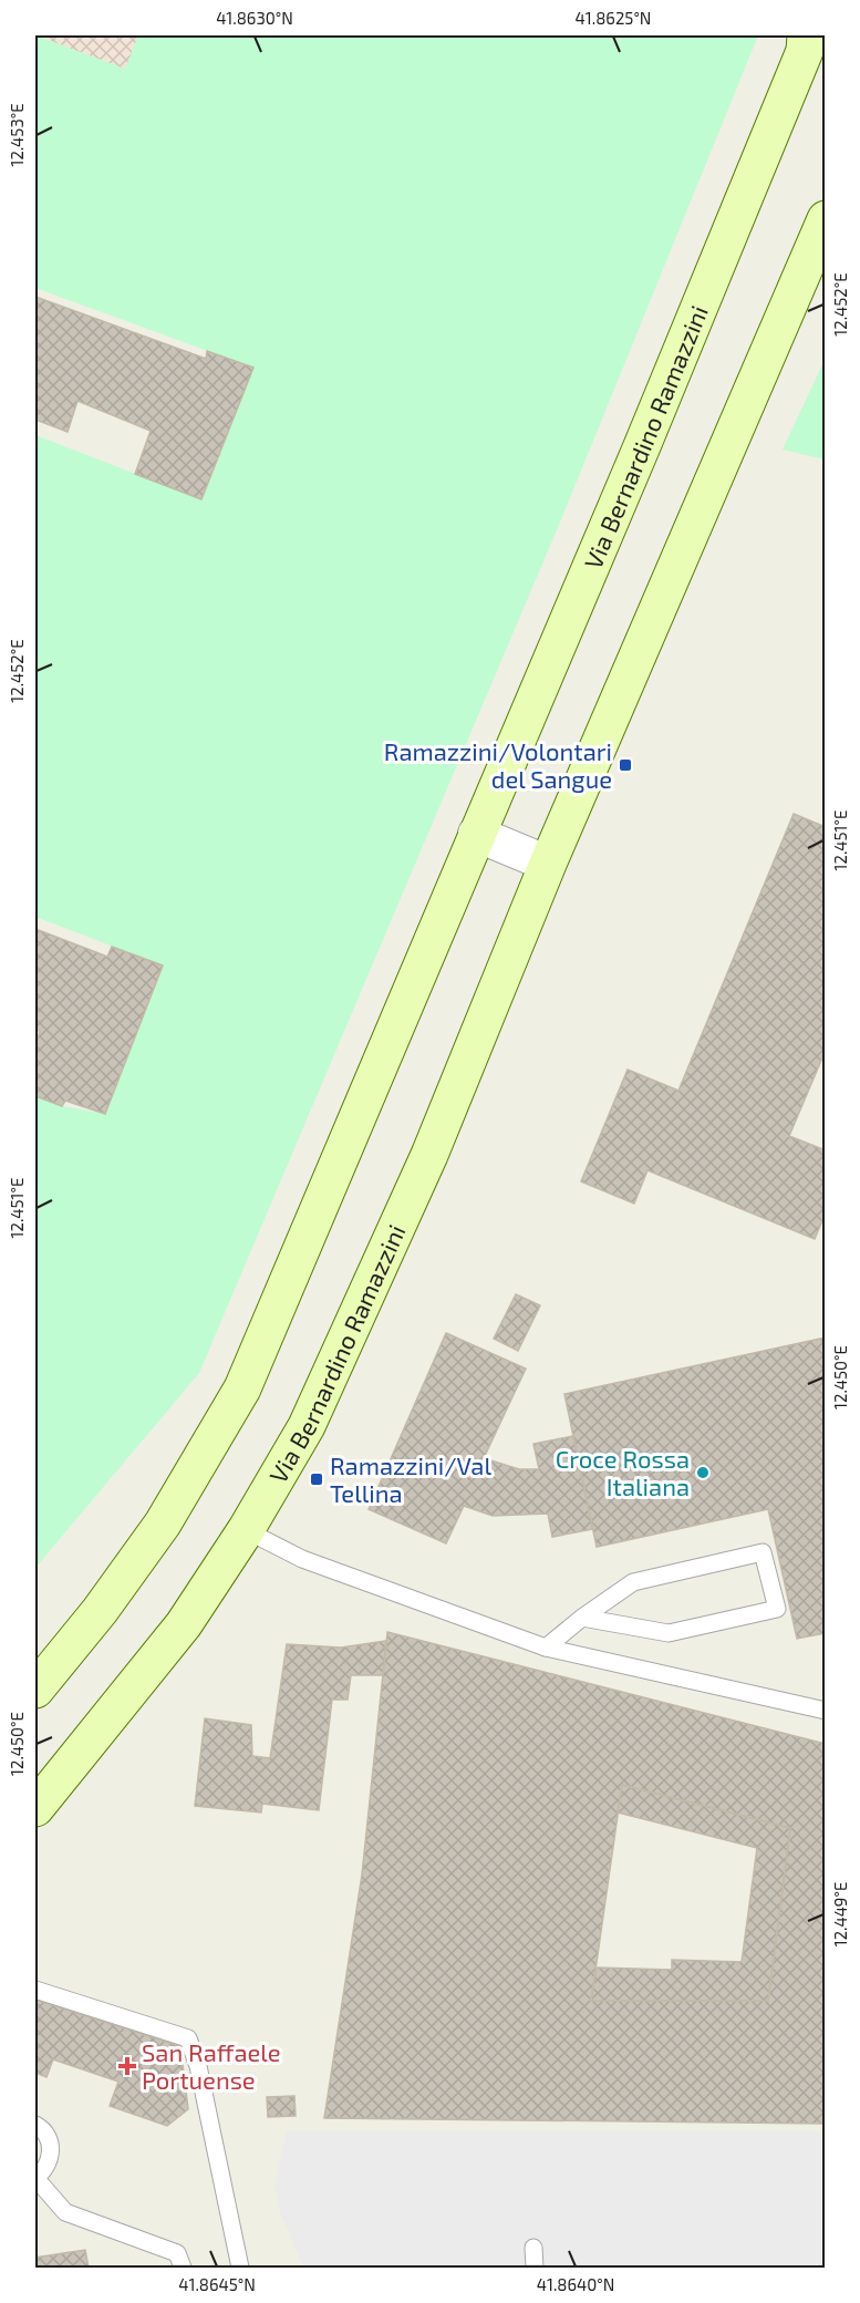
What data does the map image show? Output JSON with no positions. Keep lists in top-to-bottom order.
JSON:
{
  "streets": {
    "street": ["Via Bernardino Ramazzini"]
  },
  "places": {
    "transit": ["Ramazzini/Volontari del Sangue", "Ramazzini/Val Tellina"],
    "other": ["Croce Rossa Italiana"],
    "health": ["San Raffaele Portuense"]
  },
  "coordinates": [
    "41.8630°N",
    "41.8625°N",
    "12.453°E",
    "12.452°E",
    "12.451°E",
    "12.450°E",
    "12.449°E",
    "41.8645°N",
    "41.8640°N"
  ]
}
